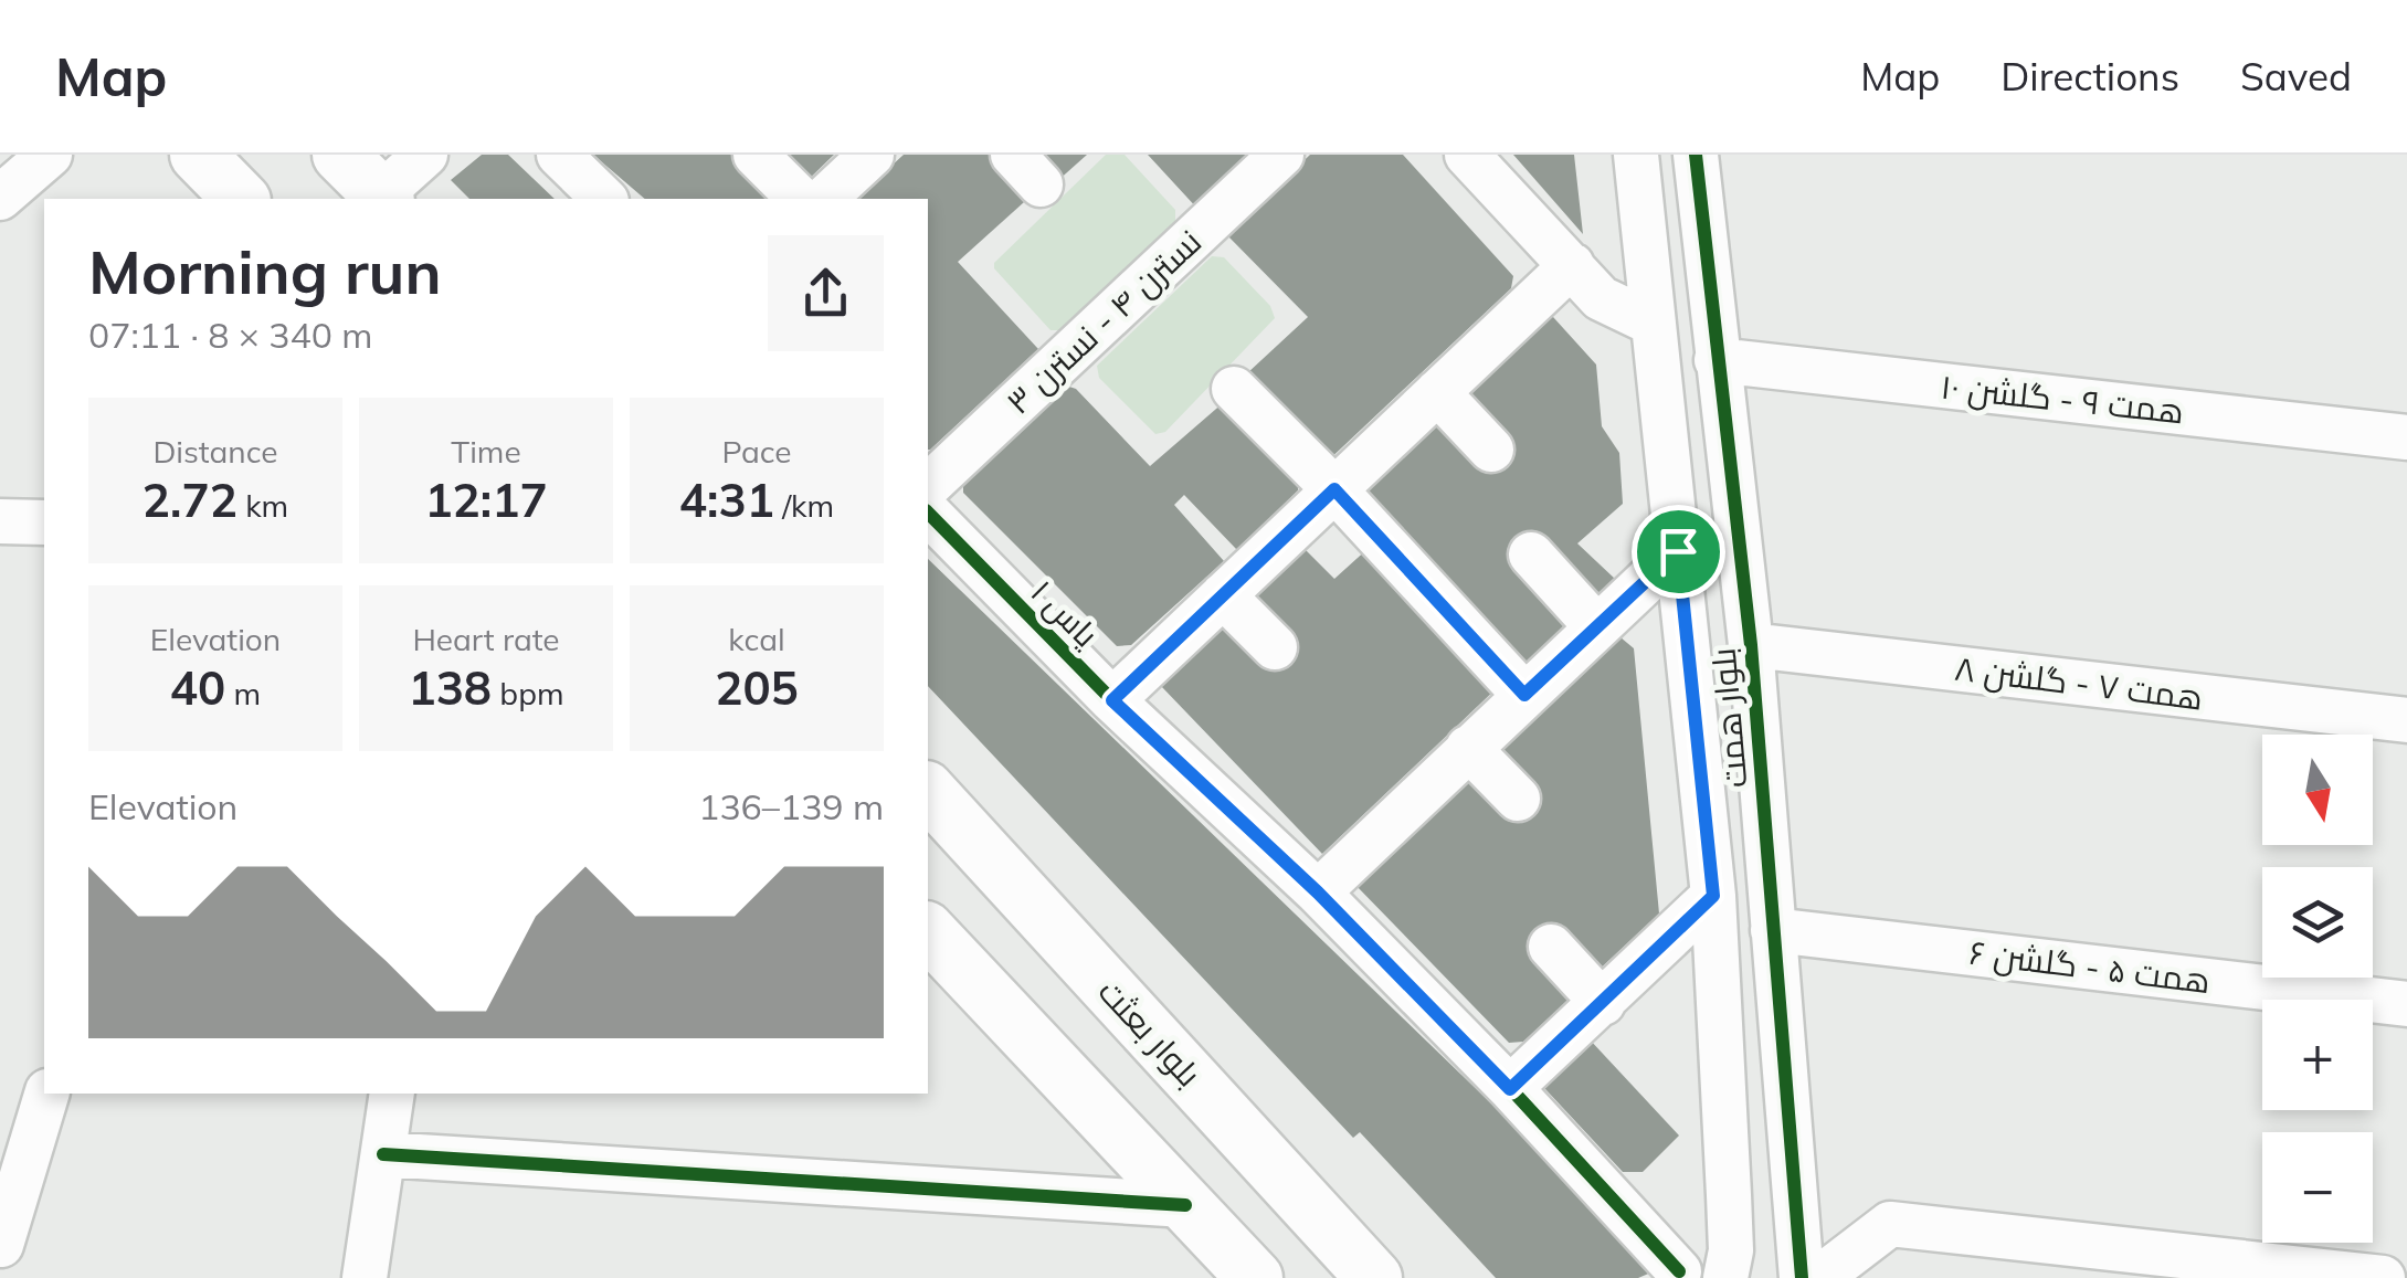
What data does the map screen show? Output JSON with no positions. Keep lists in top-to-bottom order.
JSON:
{
  "streets": {
    "main road": ["بلوار بعثت"],
    "street": [
      "نسترن ۴ - نسترن ۳",
      "همت ۹ - گلشن ۱۰",
      "یاس ۱",
      "همت ۷ - گلشن ۸",
      "بلوار همت",
      "همت ۵ - گلشن ۶"
    ]
  },
  "crossings": [
    ["همت ۹ - گلشن ۱۰", "بلوار همت"],
    ["همت ۷ - گلشن ۸", "بلوار همت"],
    ["بلوار همت", "همت ۵ - گلشن ۶"]
  ],
  "north": "bottom",
  "page": {
    "header": "Map",
    "nav": ["Map", "Directions", "Saved"],
    "heading": ["Morning run", "07:11 · 8 × 340 m"],
    "stats": [
      ["Distance", "2.72 km"],
      ["Time", "12:17"],
      ["Pace", "4:31 /km"],
      ["Elevation", "40 m"],
      ["Heart rate", "138 bpm"],
      ["kcal", "205"]
    ],
    "map_buttons": ["+", "−"],
    "chart": ["Elevation", "136–139 m"]
  }
}
